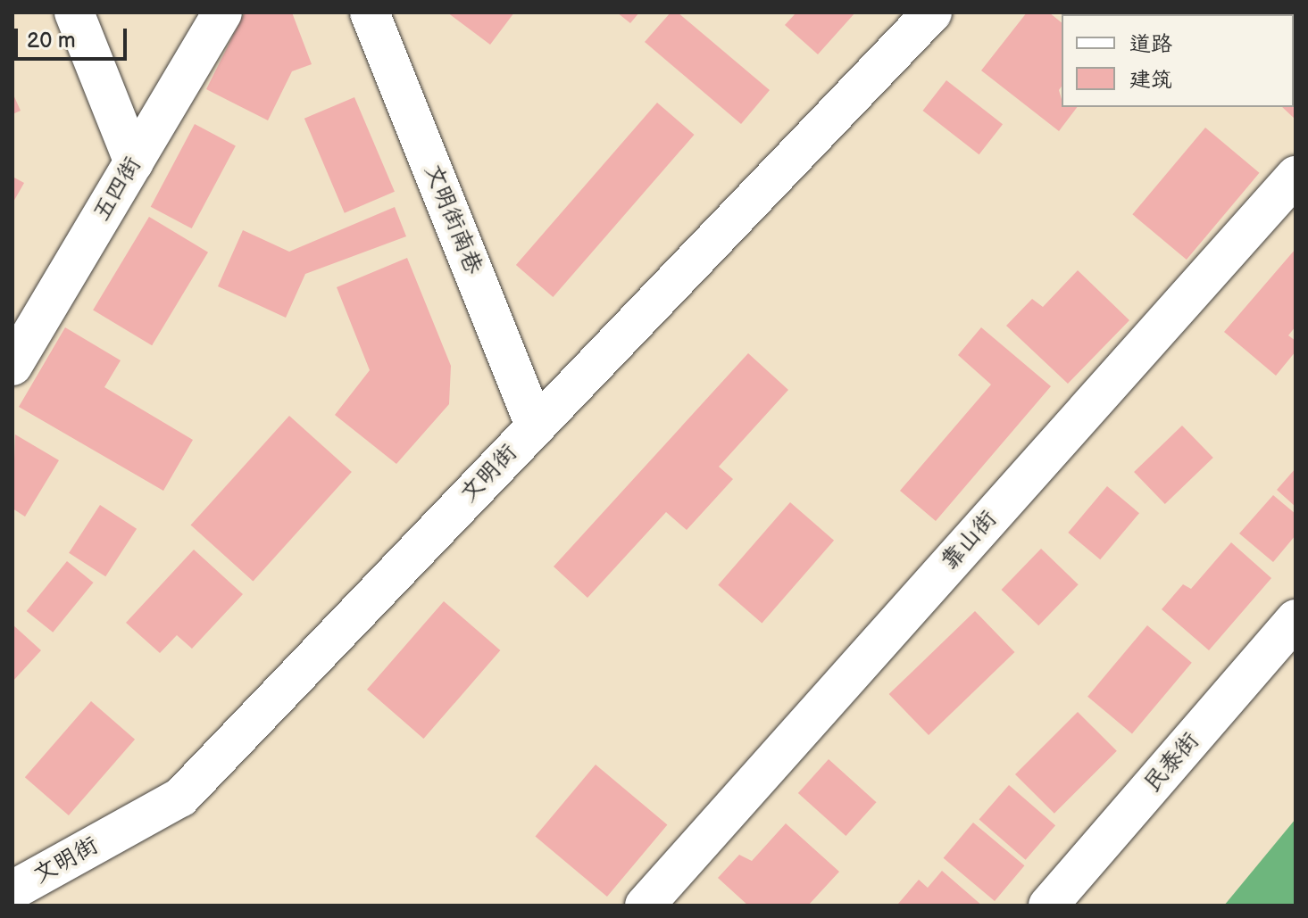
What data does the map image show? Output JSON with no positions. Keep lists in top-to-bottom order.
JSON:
{
  "streets": {
    "street": [
      "五四街",
      "文明街南巷",
      "文明街",
      "靠山街",
      "民泰街"
    ]
  },
  "crossings": [
    ["文明街南巷", "文明街"]
  ],
  "legend": ["道路", "建筑"],
  "scale_bar": "20 m"
}
